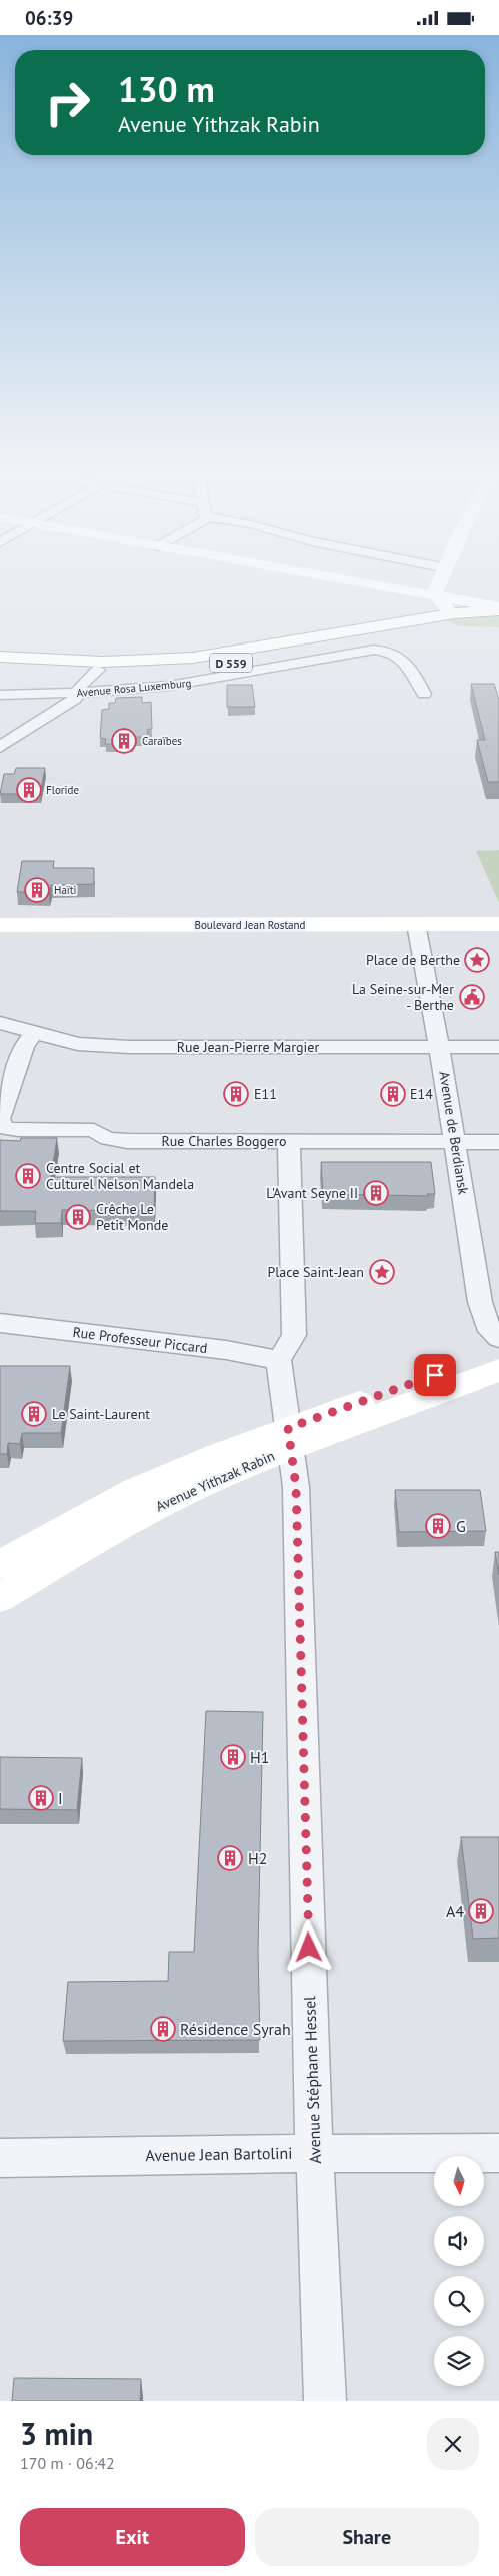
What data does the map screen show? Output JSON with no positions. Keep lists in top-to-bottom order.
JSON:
{
  "streets": {
    "main road": ["D 559", "Boulevard Jean Rostand", "Avenue Yithzak Rabin"],
    "street": [
      "Avenue Rosa Luxemburg",
      "Rue Jean-Pierre Margier",
      "Avenue de Berdiansk",
      "Rue Charles Boggero",
      "Rue Professeur Piccard",
      "Avenue Stéphane Hessel",
      "Avenue Jean Bartolini"
    ]
  },
  "crossings": [
    ["Boulevard Jean Rostand", "Avenue de Berdiansk"],
    ["Rue Jean-Pierre Margier", "Avenue de Berdiansk"],
    ["Rue Jean-Pierre Margier", "Rue Charles Boggero"],
    ["Avenue de Berdiansk", "Rue Charles Boggero"],
    ["Rue Professeur Piccard", "Avenue Stéphane Hessel"],
    ["Avenue Yithzak Rabin", "Avenue Stéphane Hessel"],
    ["Avenue Stéphane Hessel", "Avenue Jean Bartolini"]
  ],
  "places": {
    "building": [
      "Caraïbes",
      "Floride",
      "Haïti",
      "E11",
      "E14",
      "Centre Social et Culturel Nelson Mandela",
      "L'Avant Seyne II",
      "Crêche Le Petit Monde",
      "Le Saint-Laurent",
      "G",
      "H1",
      "I",
      "H2",
      "A4",
      "Résidence Syrah"
    ],
    "place": ["Place de Berthe", "Place Saint-Jean"],
    "public building": ["La Seine-sur-Mer - Berthe"]
  },
  "north": "bottom",
  "page": {
    "status": "06:39",
    "turn": ["130 m", "Avenue Yithzak Rabin"],
    "heading": ["3 min", "170 m · 06:42"],
    "buttons": ["Exit", "Share"]
  }
}
